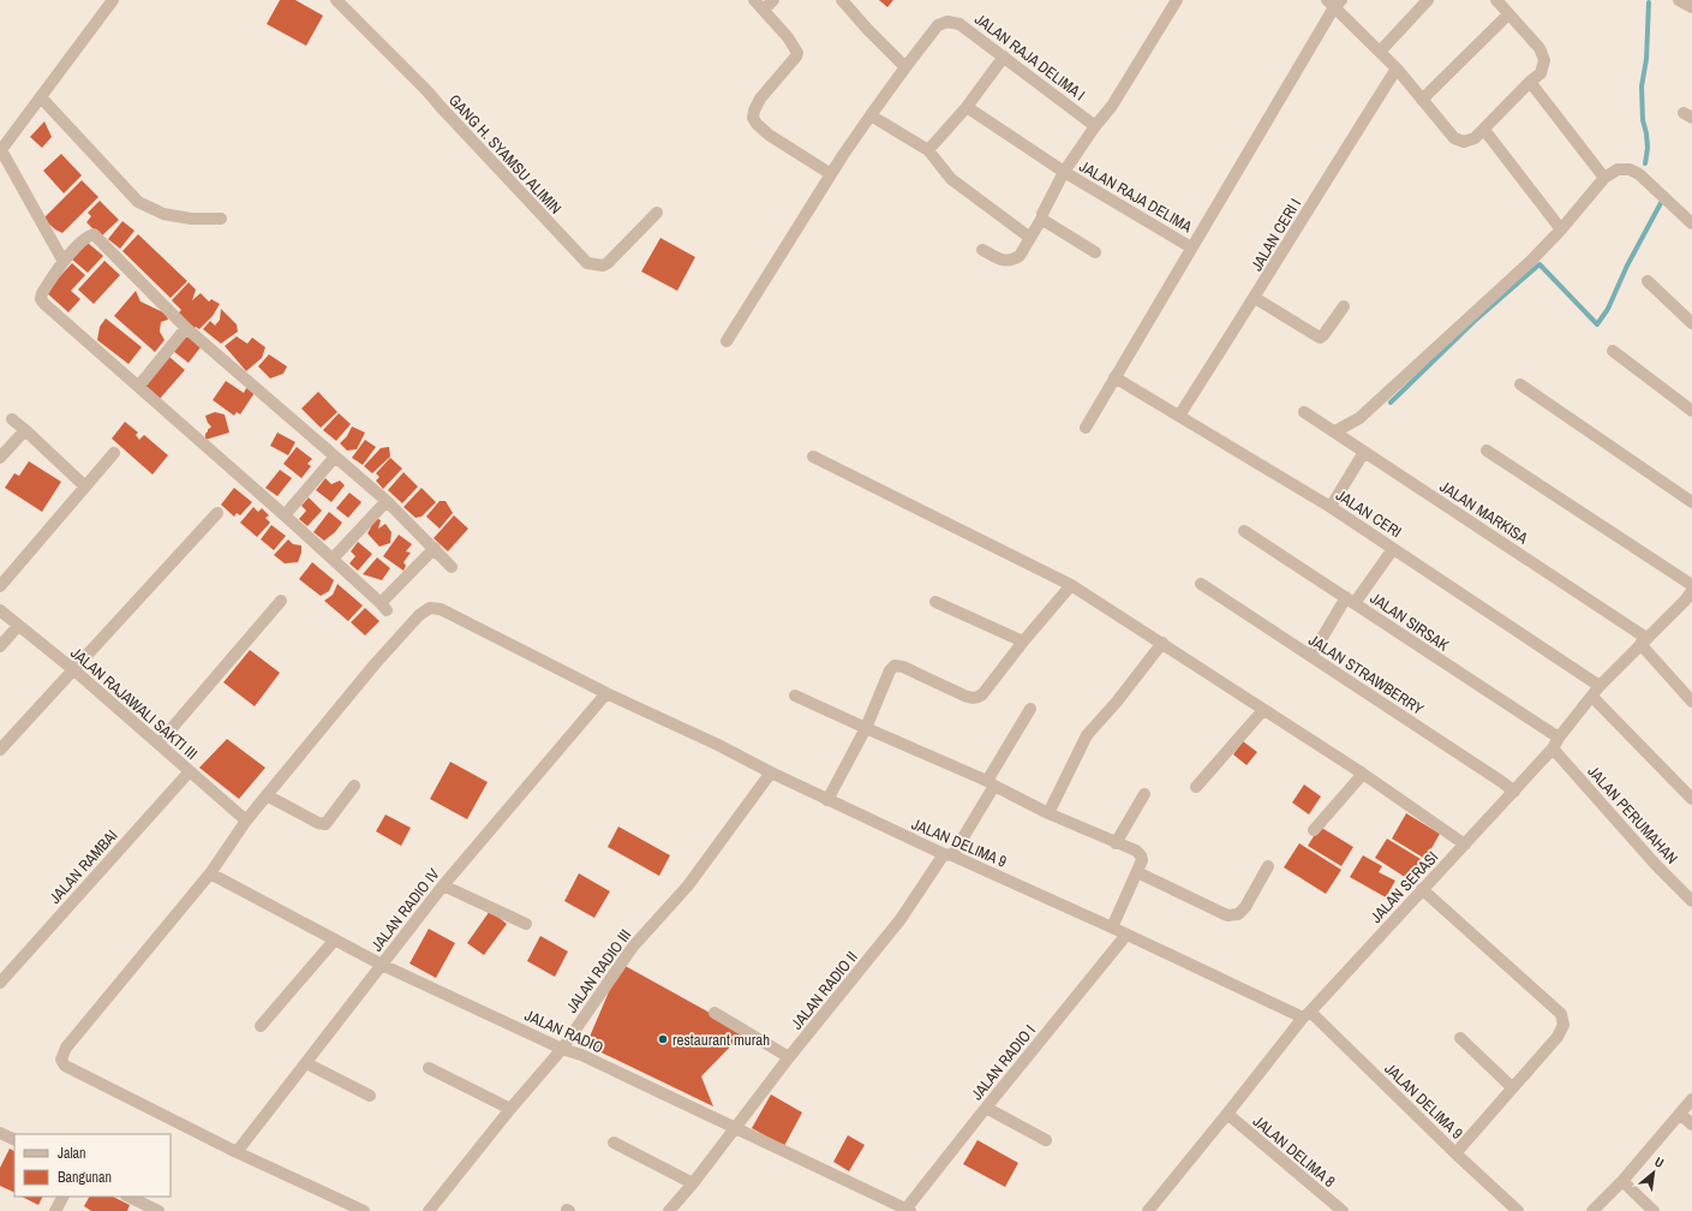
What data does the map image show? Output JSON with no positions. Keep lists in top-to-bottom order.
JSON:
{
  "streets": {
    "street": [
      "JALAN RAJA DELIMA I",
      "GANG H. SYAMSU ALIMIN",
      "JALAN RAJA DELIMA",
      "JALAN CERI I",
      "JALAN MARKISA",
      "JALAN CERI",
      "JALAN SIRSAK",
      "JALAN STRAWBERRY",
      "JALAN RAJAWALI SAKTI III",
      "JALAN PERUMAHAN",
      "JALAN DELIMA 9",
      "JALAN RAMBAI",
      "JALAN SERASI",
      "JALAN RADIO IV",
      "JALAN RADIO III",
      "JALAN RADIO II",
      "JALAN RADIO",
      "JALAN RADIO I",
      "JALAN DELIMA 8"
    ]
  },
  "crossings": [
    ["JALAN CERI I", "JALAN CERI"],
    ["JALAN MARKISA", "JALAN SERASI"],
    ["JALAN CERI", "JALAN SERASI"],
    ["JALAN SIRSAK", "JALAN PERUMAHAN"],
    ["JALAN SIRSAK", "JALAN SERASI"],
    ["JALAN STRAWBERRY", "JALAN SERASI"],
    ["JALAN RAJAWALI SAKTI III", "JALAN RAMBAI"],
    ["JALAN PERUMAHAN", "JALAN SERASI"],
    ["JALAN DELIMA 9", "JALAN SERASI"],
    ["JALAN DELIMA 9", "JALAN RADIO IV"],
    ["JALAN DELIMA 9", "JALAN RADIO III"],
    ["JALAN DELIMA 9", "JALAN RADIO II"],
    ["JALAN DELIMA 9", "JALAN RADIO I"],
    ["JALAN SERASI", "JALAN DELIMA 8"],
    ["JALAN RADIO IV", "JALAN RADIO"],
    ["JALAN RADIO III", "JALAN RADIO"],
    ["JALAN RADIO II", "JALAN RADIO"],
    ["JALAN RADIO", "JALAN RADIO I"]
  ],
  "places": ["restaurant murah"],
  "legend": ["Jalan", "Bangunan"],
  "north": "top right"
}
